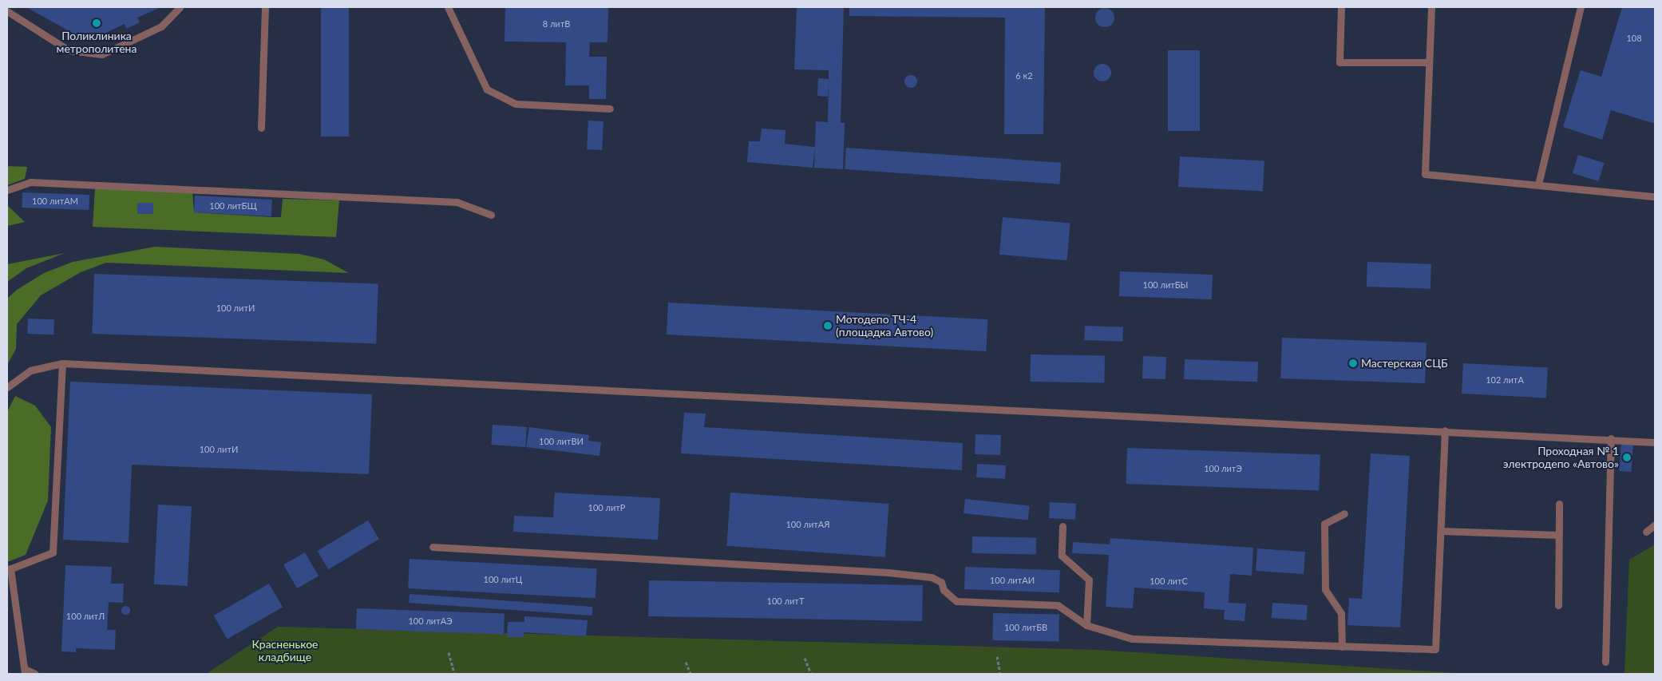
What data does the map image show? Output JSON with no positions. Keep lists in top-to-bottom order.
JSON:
{
  "parks": ["Красненькое кладбище"],
  "places": [
    "Поликлиника метрополитена",
    "Мотодепо ТЧ-4 (площадка Автово)",
    "Мастерская СЦБ",
    "Проходная № 1 электродепо «Автово»"
  ],
  "house_numbers": [
    "8 литВ",
    "108",
    "6 к2",
    "100 литАМ",
    "100 литБЩ",
    "100 литБЫ",
    "100 литИ",
    "102 литА",
    "100 литВИ",
    "100 литИ",
    "100 литЭ",
    "100 литР",
    "100 литАЯ",
    "100 литЦ",
    "100 литАИ",
    "100 литС",
    "100 литТ",
    "100 литЛ",
    "100 литАЭ",
    "100 литБВ"
  ]
}
